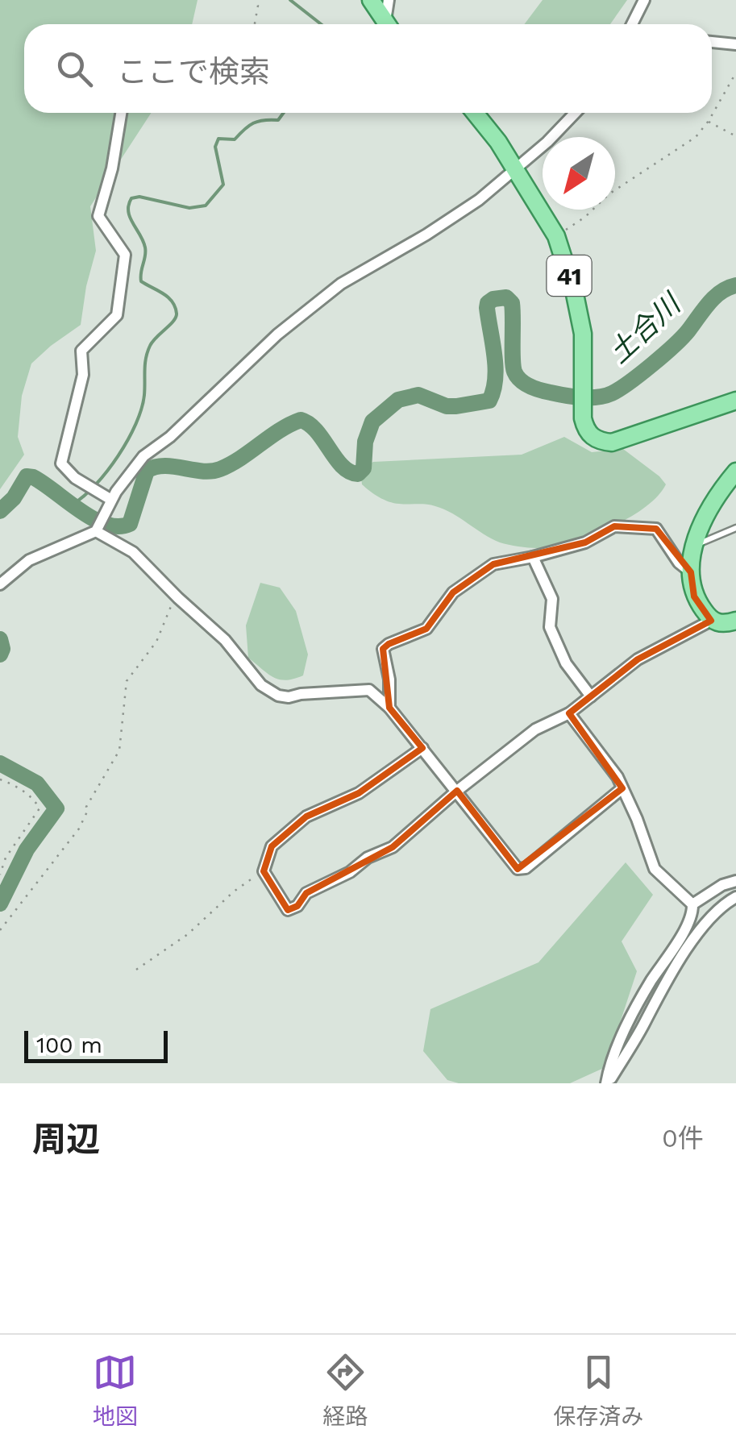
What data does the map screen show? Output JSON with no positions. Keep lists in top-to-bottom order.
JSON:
{
  "streets": {
    "main road": ["41"]
  },
  "water": ["土合川"],
  "scale_bar": "100 m",
  "north": "bottom left",
  "page": {
    "search": "ここで検索",
    "scale": "100 m",
    "heading": ["周辺", "0件"],
    "nav": ["地図", "経路", "保存済み"]
  }
}
